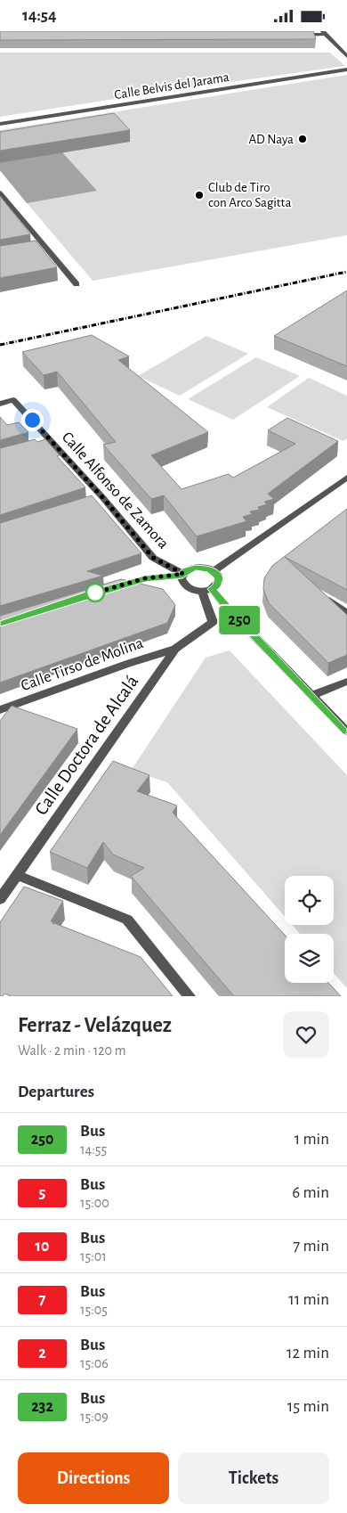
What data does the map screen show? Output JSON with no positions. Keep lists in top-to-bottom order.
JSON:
{
  "streets": {
    "street": [
      "Calle Belvis del Jarama",
      "Calle Alfonso de Zamora",
      "Calle Tirso de Molina",
      "Calle Doctora de Alcalá"
    ]
  },
  "crossings": [
    ["Calle Alfonso de Zamora", "Calle Doctora de Alcalá"],
    ["Calle Tirso de Molina", "Calle Doctora de Alcalá"]
  ],
  "places": ["AD Naya", "Club de Tiro con Arco Sagitta"],
  "lines": ["bus line 250"],
  "page": {
    "status": "14:54",
    "on_map": "250",
    "heading": [
      ["Ferraz - Velázquez", "Walk · 2 min · 120 m"],
      "Departures"
    ],
    "list": [
      {
        "mark": "250",
        "name": "Bus",
        "note": "14:55",
        "value": "1 min"
      },
      {
        "mark": "5",
        "name": "Bus",
        "note": "15:00",
        "value": "6 min"
      },
      {
        "mark": "10",
        "name": "Bus",
        "note": "15:01",
        "value": "7 min"
      },
      {
        "mark": "7",
        "name": "Bus",
        "note": "15:05",
        "value": "11 min"
      },
      {
        "mark": "2",
        "name": "Bus",
        "note": "15:06",
        "value": "12 min"
      },
      {
        "mark": "232",
        "name": "Bus",
        "note": "15:09",
        "value": "15 min"
      }
    ],
    "buttons": ["Directions", "Tickets"]
  }
}
